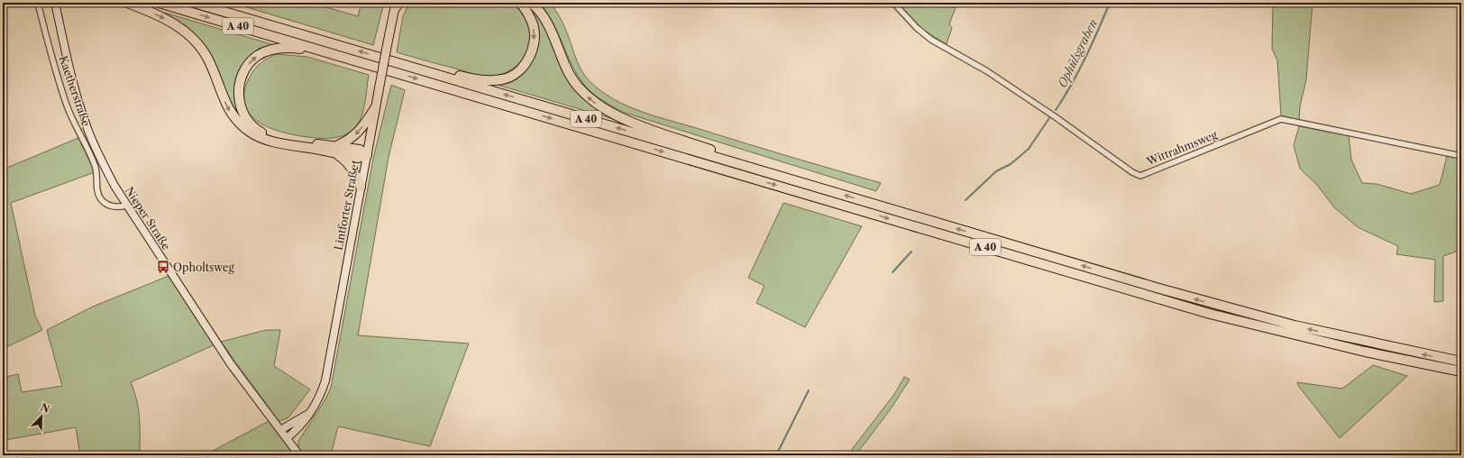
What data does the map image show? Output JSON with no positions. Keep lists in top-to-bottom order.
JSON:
{
  "streets": {
    "highway": ["A 40"],
    "main road": ["Lintforter Straße"],
    "street": ["Kaetherstraße", "Wittrahmsweg", "Nieper Straße"]
  },
  "crossings": [
    ["Kaetherstraße", "Nieper Straße"],
    ["Lintforter Straße", "Nieper Straße"]
  ],
  "water": ["Ophülsgraben"],
  "places": {
    "bus stop": ["Opholtsweg"]
  },
  "north": "top right"
}
